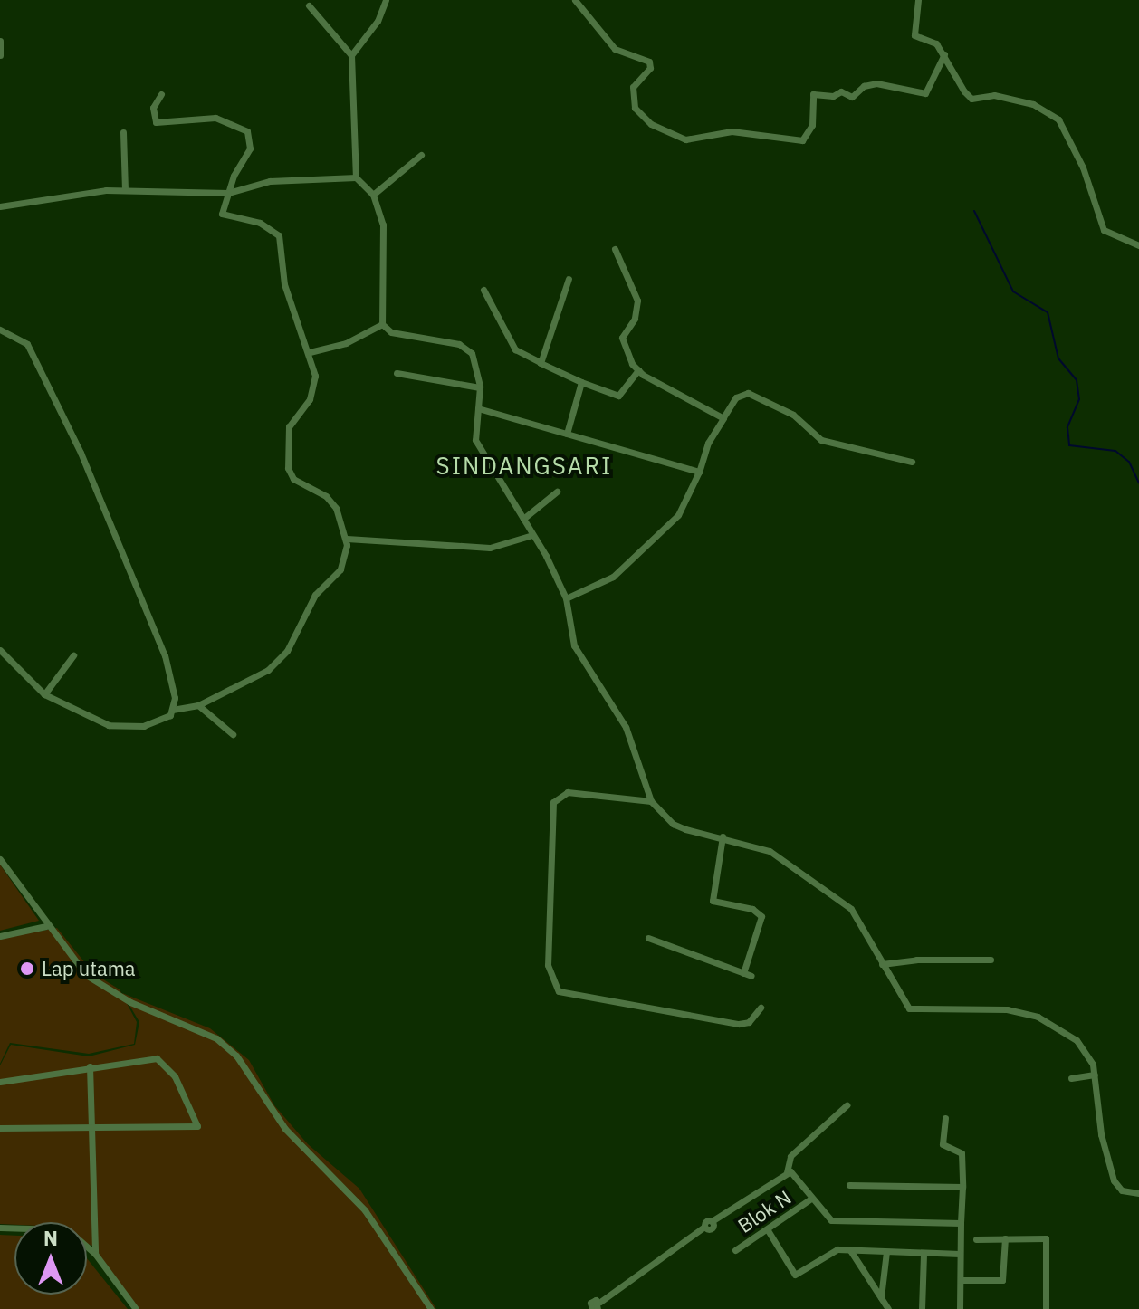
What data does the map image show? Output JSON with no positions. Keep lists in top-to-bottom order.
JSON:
{
  "streets": {
    "street": ["Blok N"]
  },
  "districts": ["SINDANGSARI"],
  "places": ["Lap utama"],
  "north": "top"
}
